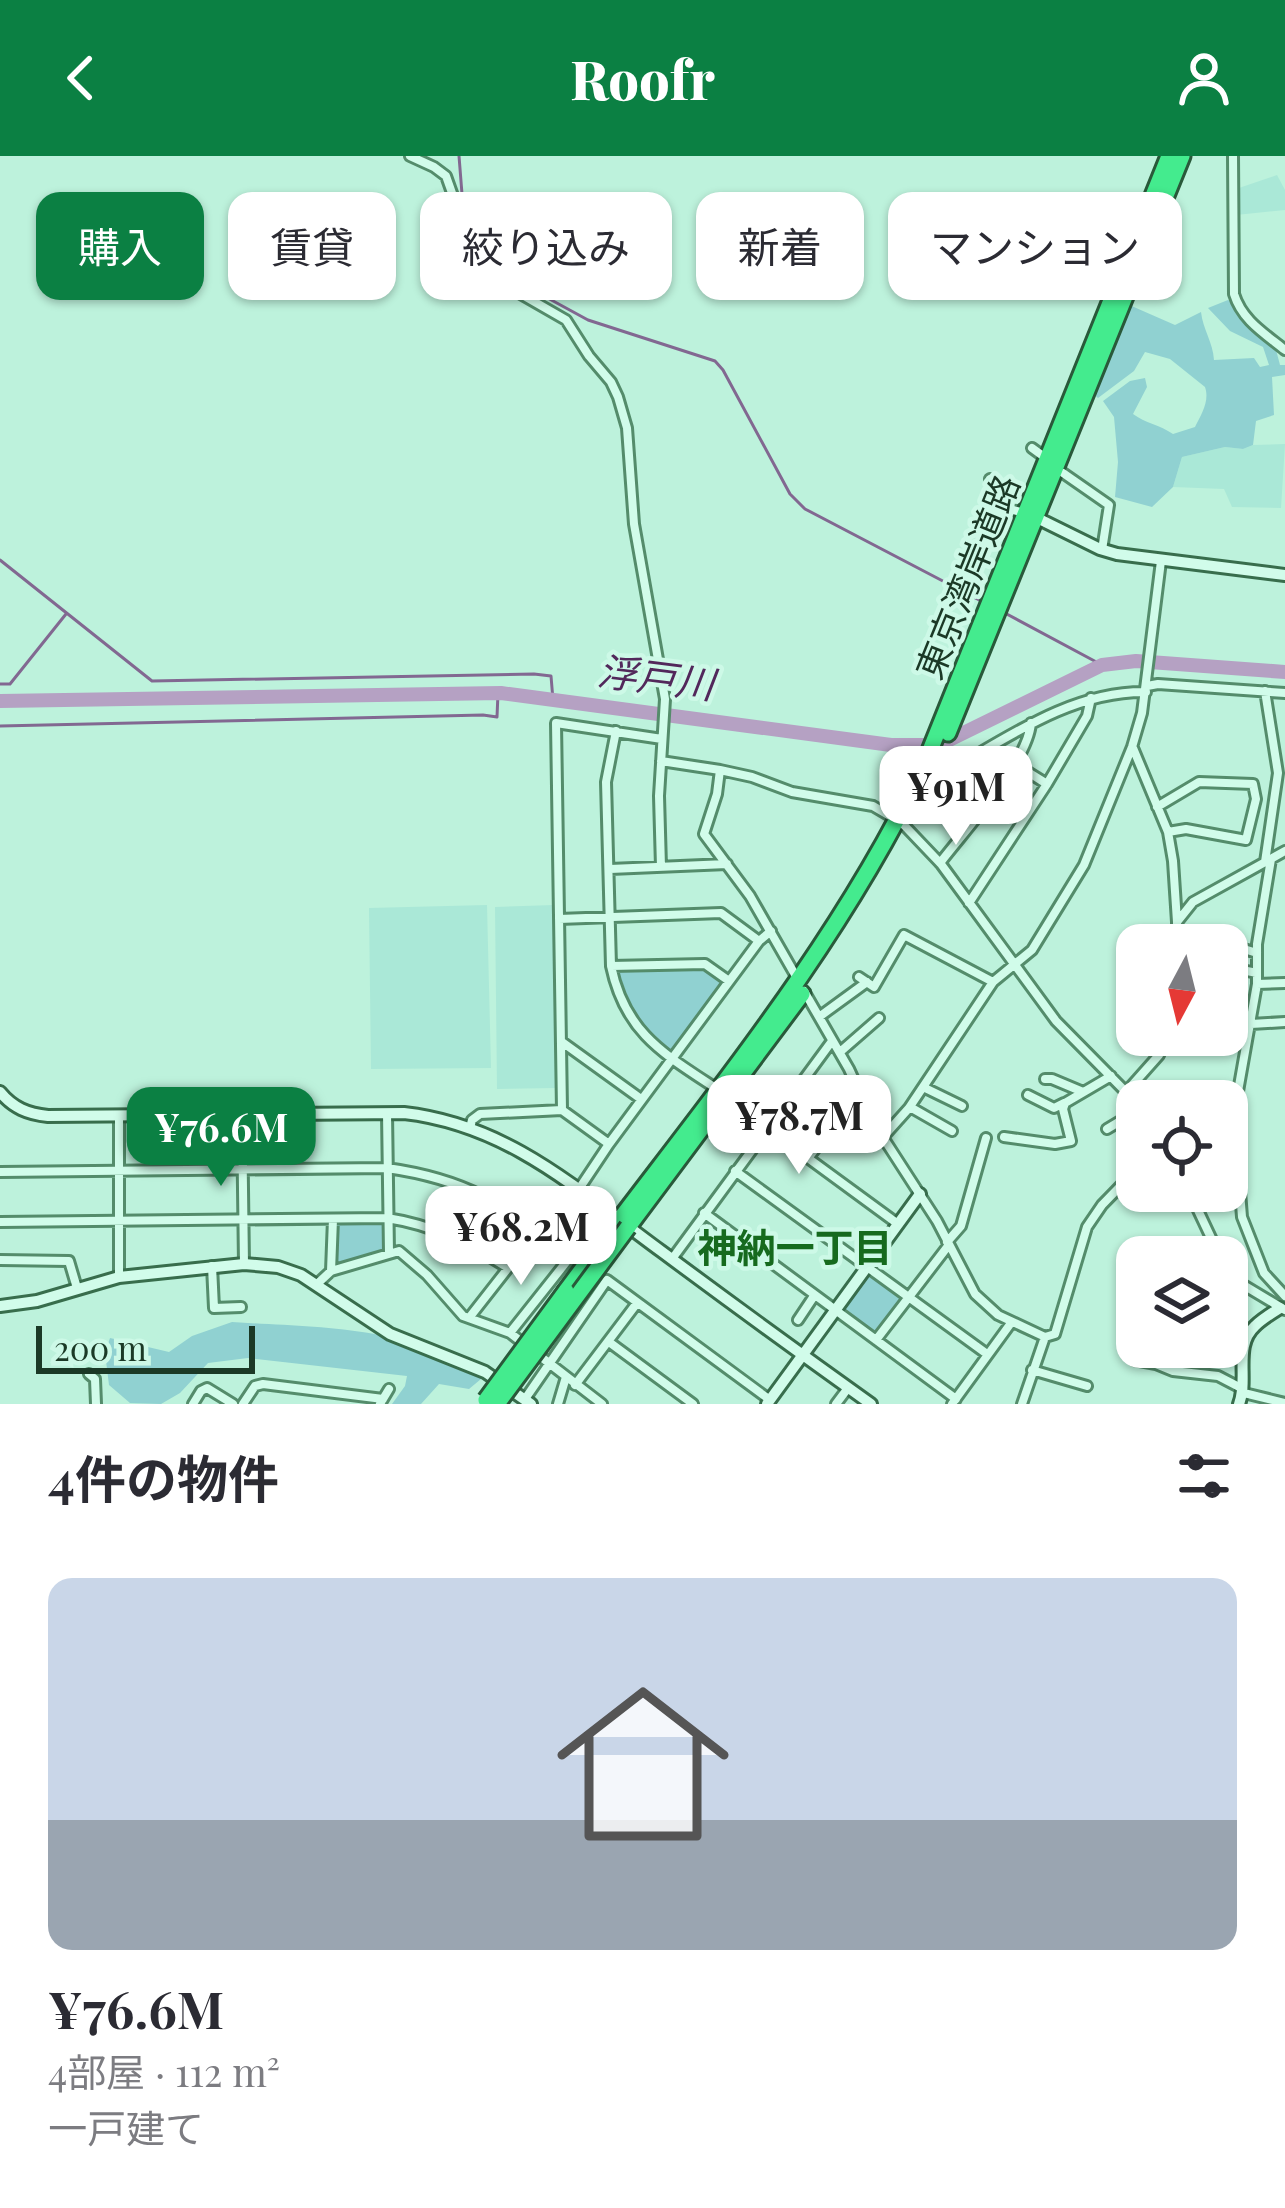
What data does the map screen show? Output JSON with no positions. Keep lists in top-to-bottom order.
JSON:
{
  "streets": {
    "highway": ["東京湾岸道路"]
  },
  "districts": ["神納一丁目"],
  "water": ["浮戸川"],
  "scale_bar": "200 m",
  "north": "bottom",
  "page": {
    "header": "Roofr",
    "chip": [
      "購入",
      "賃貸",
      "絞り込み",
      "新着",
      "マンション"
    ],
    "price": [
      "¥91M",
      "¥78.7M",
      "¥76.6M",
      "¥68.2M"
    ],
    "scale": "200 m",
    "heading": "4件の物件",
    "list": [
      {
        "name": "¥76.6M",
        "note": "4部屋 · 112 m² · 一戸建て"
      }
    ]
  }
}
